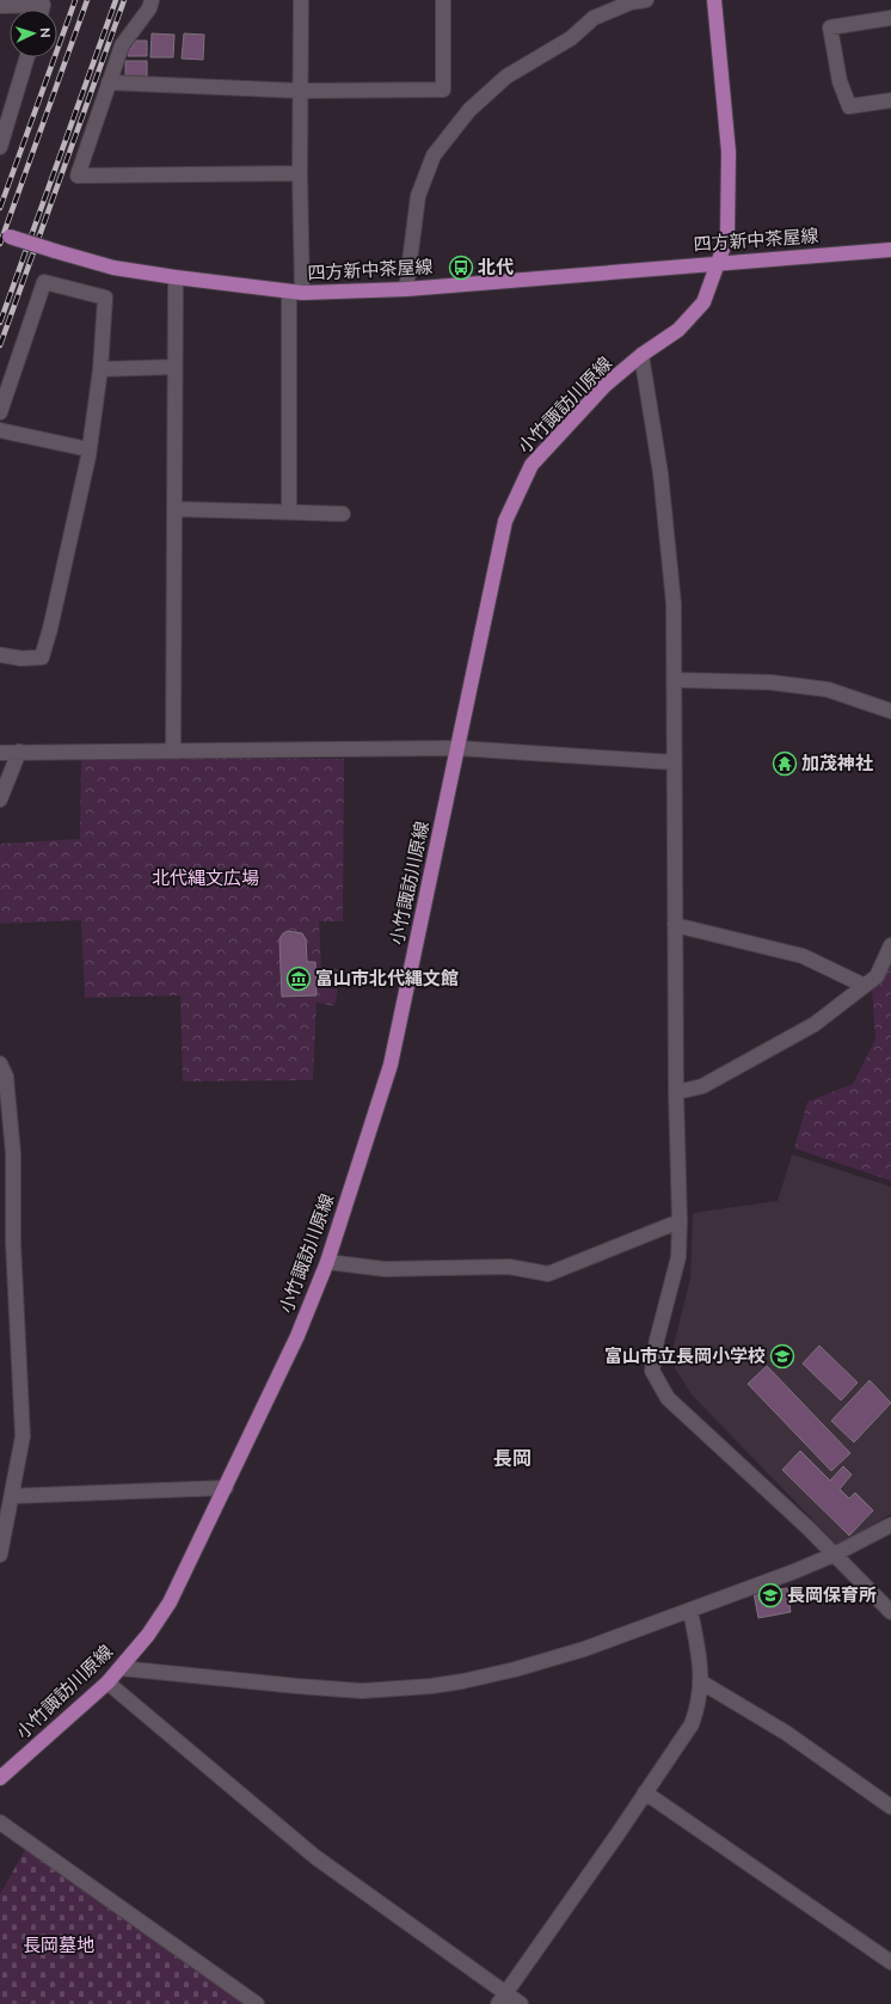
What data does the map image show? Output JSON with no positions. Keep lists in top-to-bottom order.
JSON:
{
  "streets": {
    "main road": ["四方新中茶屋線", "小竹諏訪川原線"]
  },
  "crossings": [
    ["四方新中茶屋線", "小竹諏訪川原線"]
  ],
  "districts": ["長岡"],
  "parks": ["北代縄文広場", "長岡墓地"],
  "places": {
    "bus stop": ["北代"],
    "temple": ["加茂神社"],
    "museum": ["富山市北代縄文館"],
    "school or university": ["富山市立長岡小学校", "長岡保育所"]
  },
  "north": "right"
}
